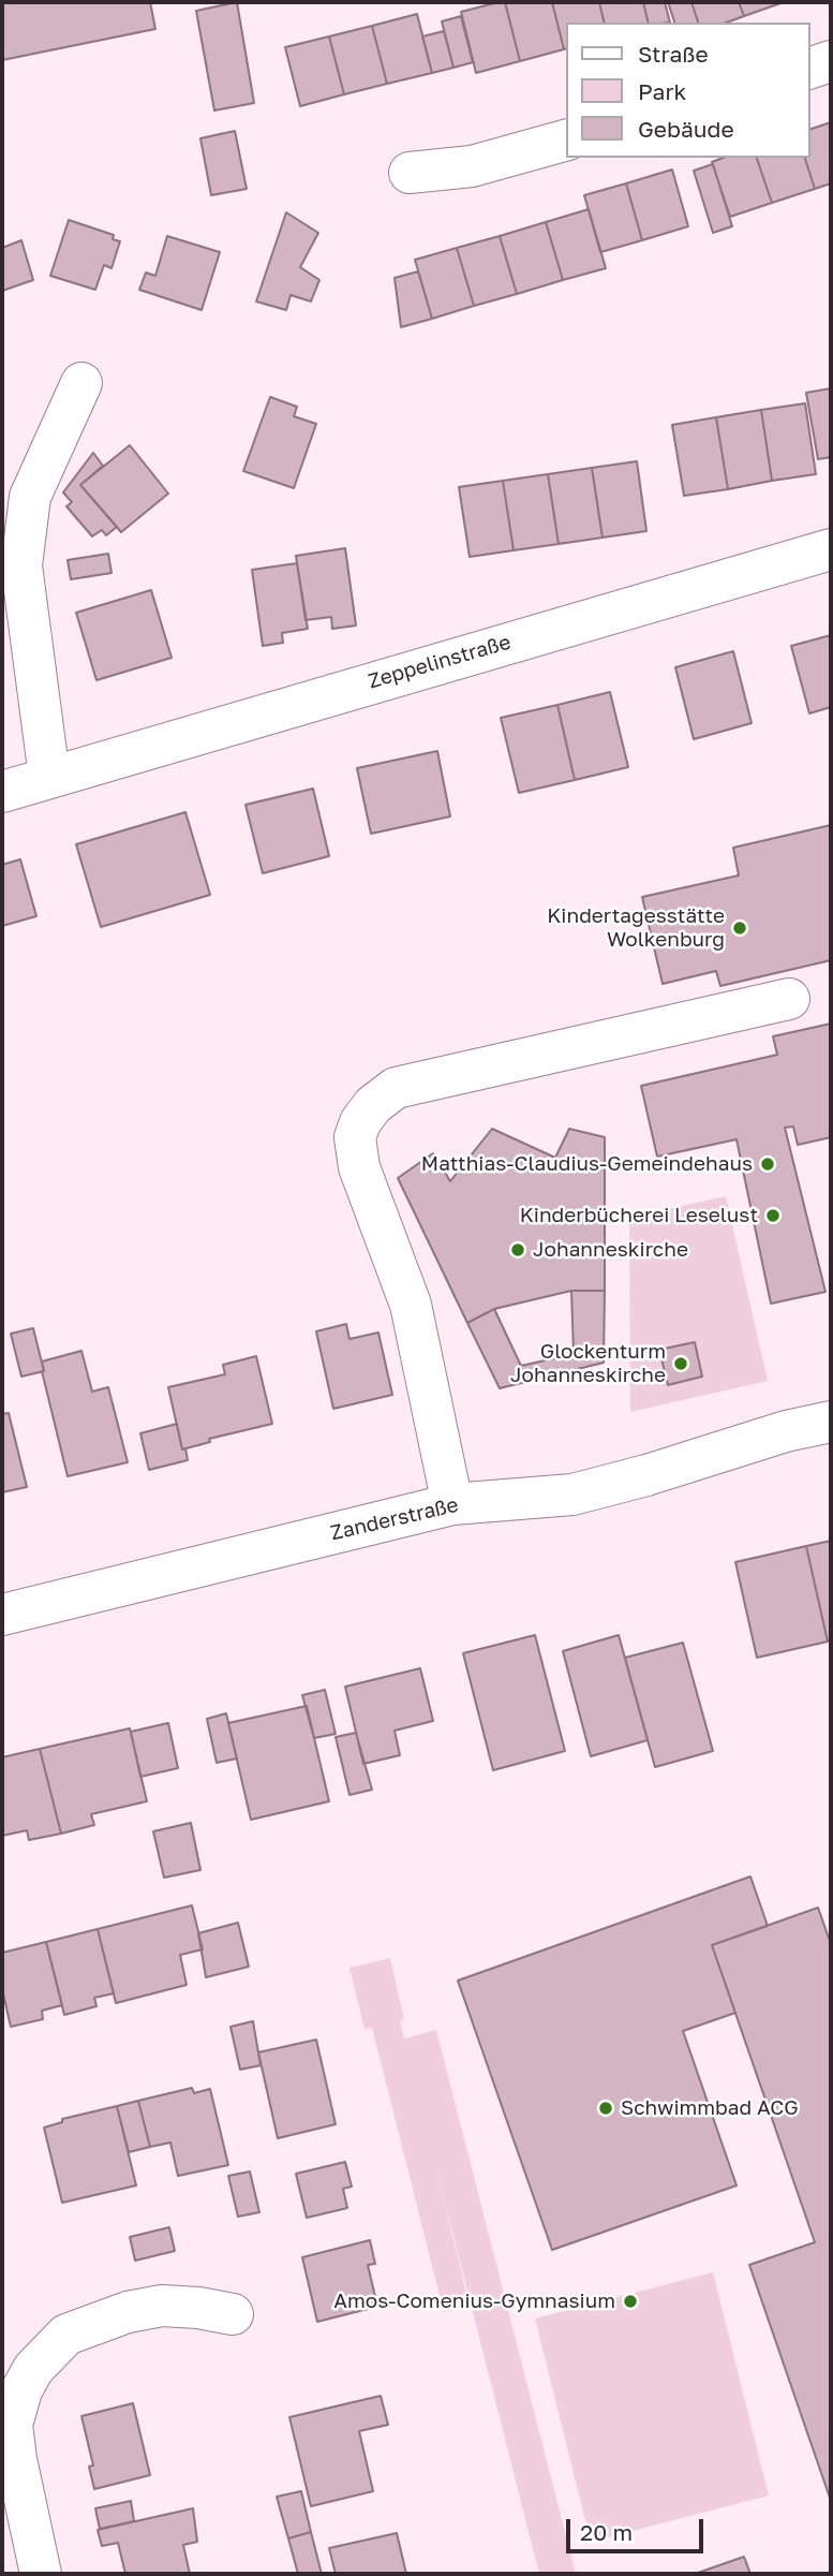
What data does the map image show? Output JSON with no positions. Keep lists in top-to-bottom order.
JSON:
{
  "streets": {
    "street": ["Zeppelinstraße", "Zanderstraße"]
  },
  "places": [
    "Kindertagesstätte Wolkenburg",
    "Matthias-Claudius-Gemeindehaus",
    "Kinderbücherei Leselust",
    "Johanneskirche",
    "Glockenturm Johanneskirche",
    "Schwimmbad ACG",
    "Amos-Comenius-Gymnasium"
  ],
  "legend": ["Straße", "Park", "Gebäude"],
  "scale_bar": "20 m"
}
